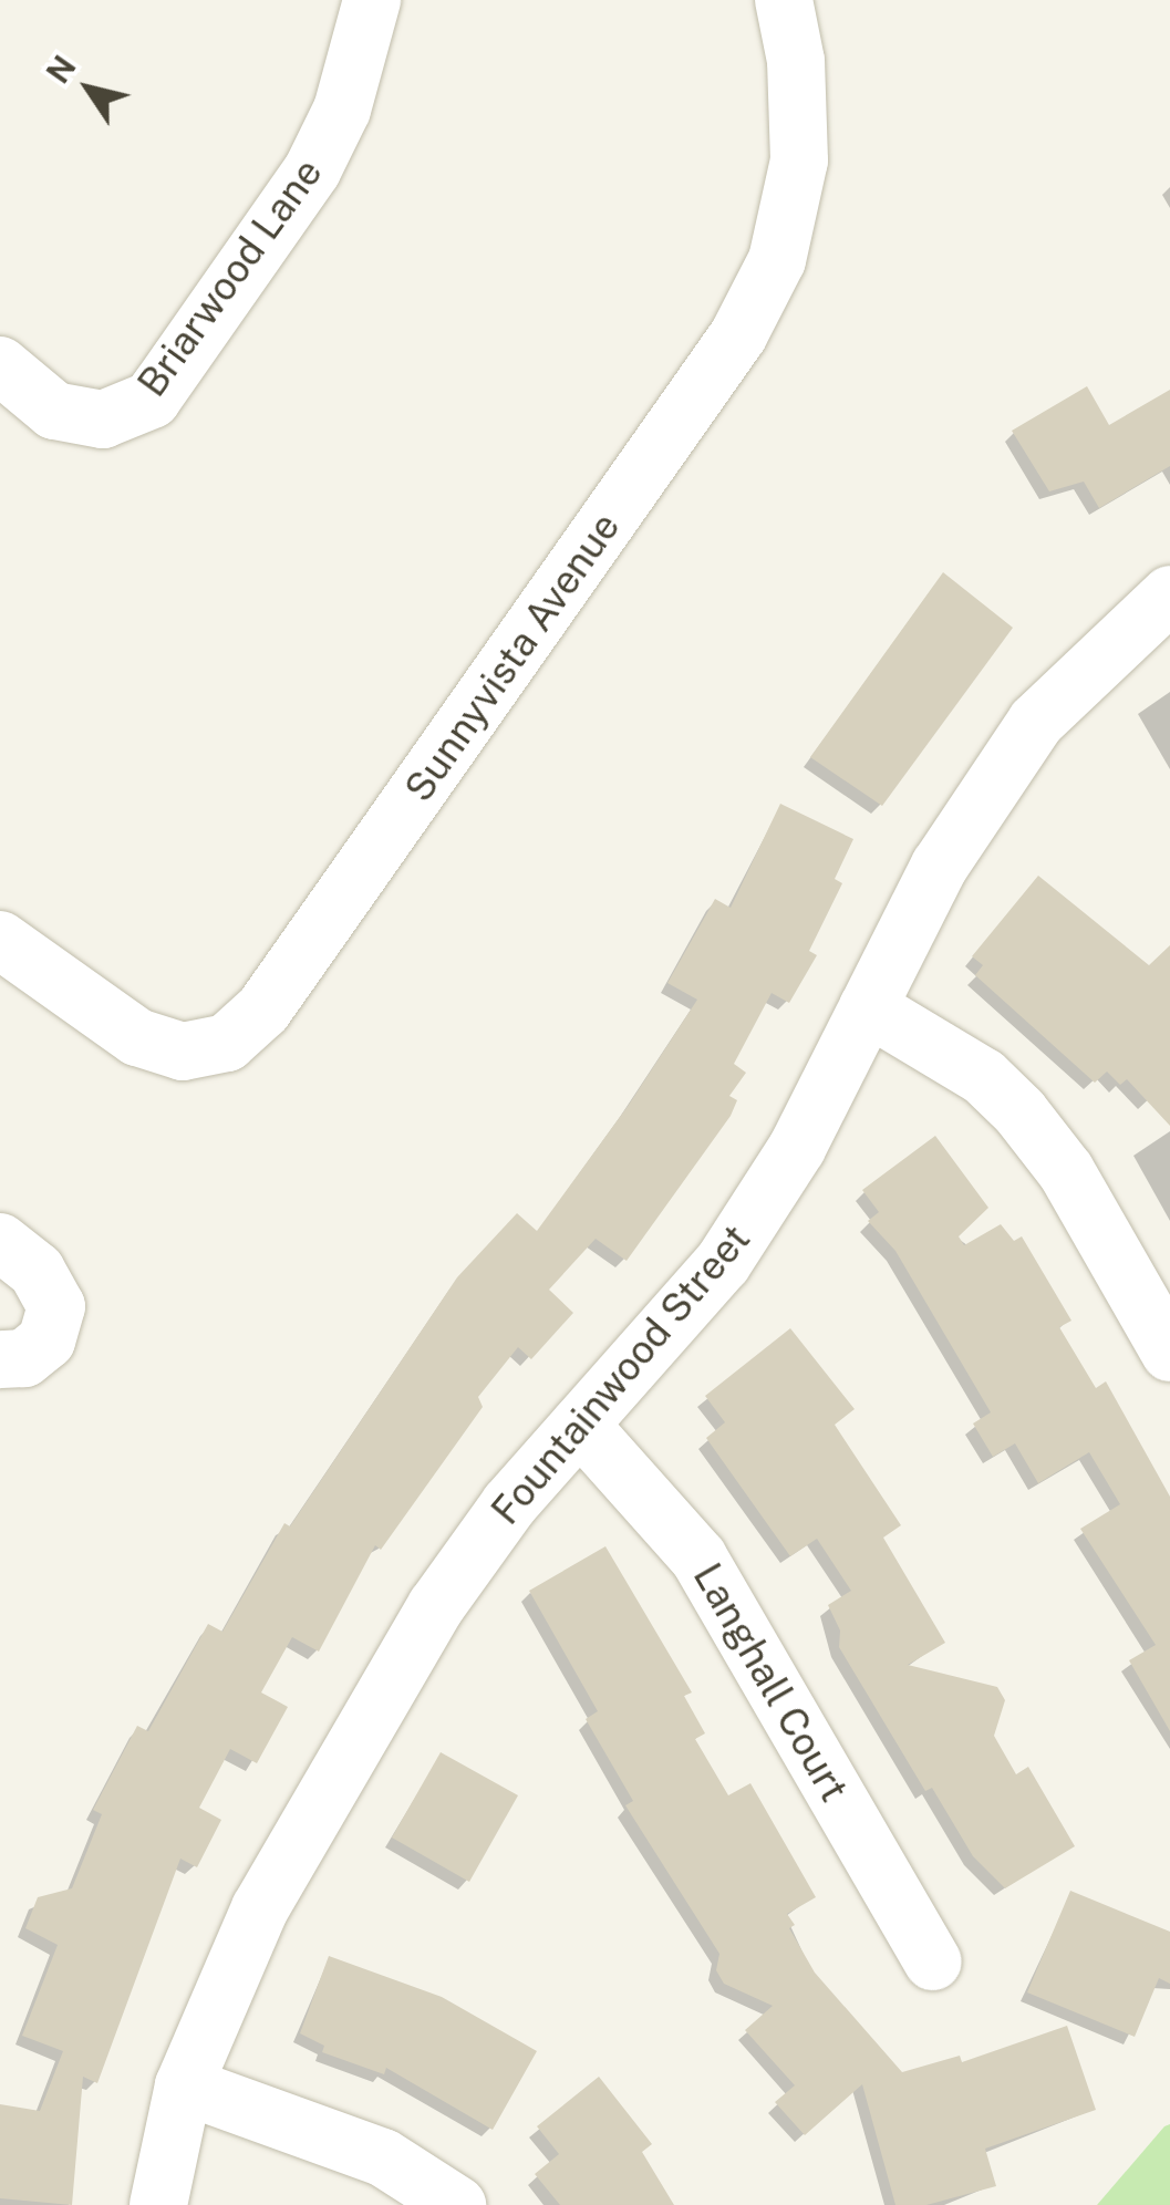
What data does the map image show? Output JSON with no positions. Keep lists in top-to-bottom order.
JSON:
{
  "streets": {
    "street": [
      "Briarwood Lane",
      "Sunnyvista Avenue",
      "Fountainwood Street",
      "Langhall Court"
    ]
  },
  "crossings": [
    ["Fountainwood Street", "Langhall Court"]
  ],
  "north": "top left"
}
